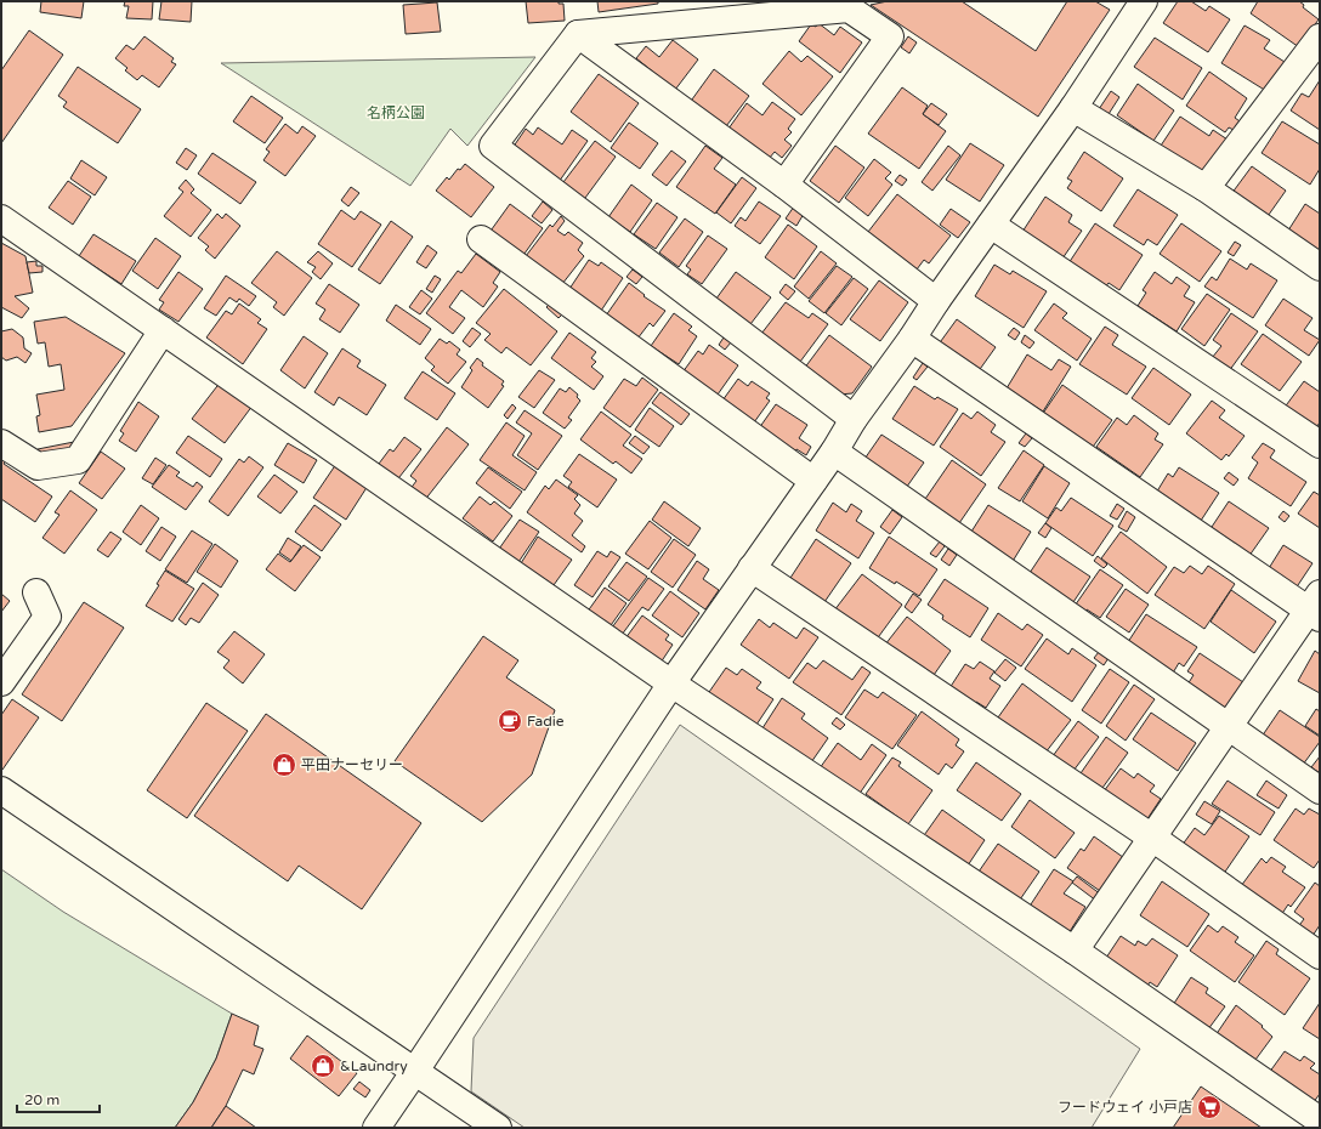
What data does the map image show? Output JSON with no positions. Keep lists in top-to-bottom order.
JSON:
{
  "parks": ["名柄公園"],
  "places": {
    "cafe": ["Fadie"],
    "shop": ["平田ナーセリー", "&Laundry"],
    "supermarket": ["フードウェイ 小戸店"]
  },
  "scale_bar": "20 m"
}
